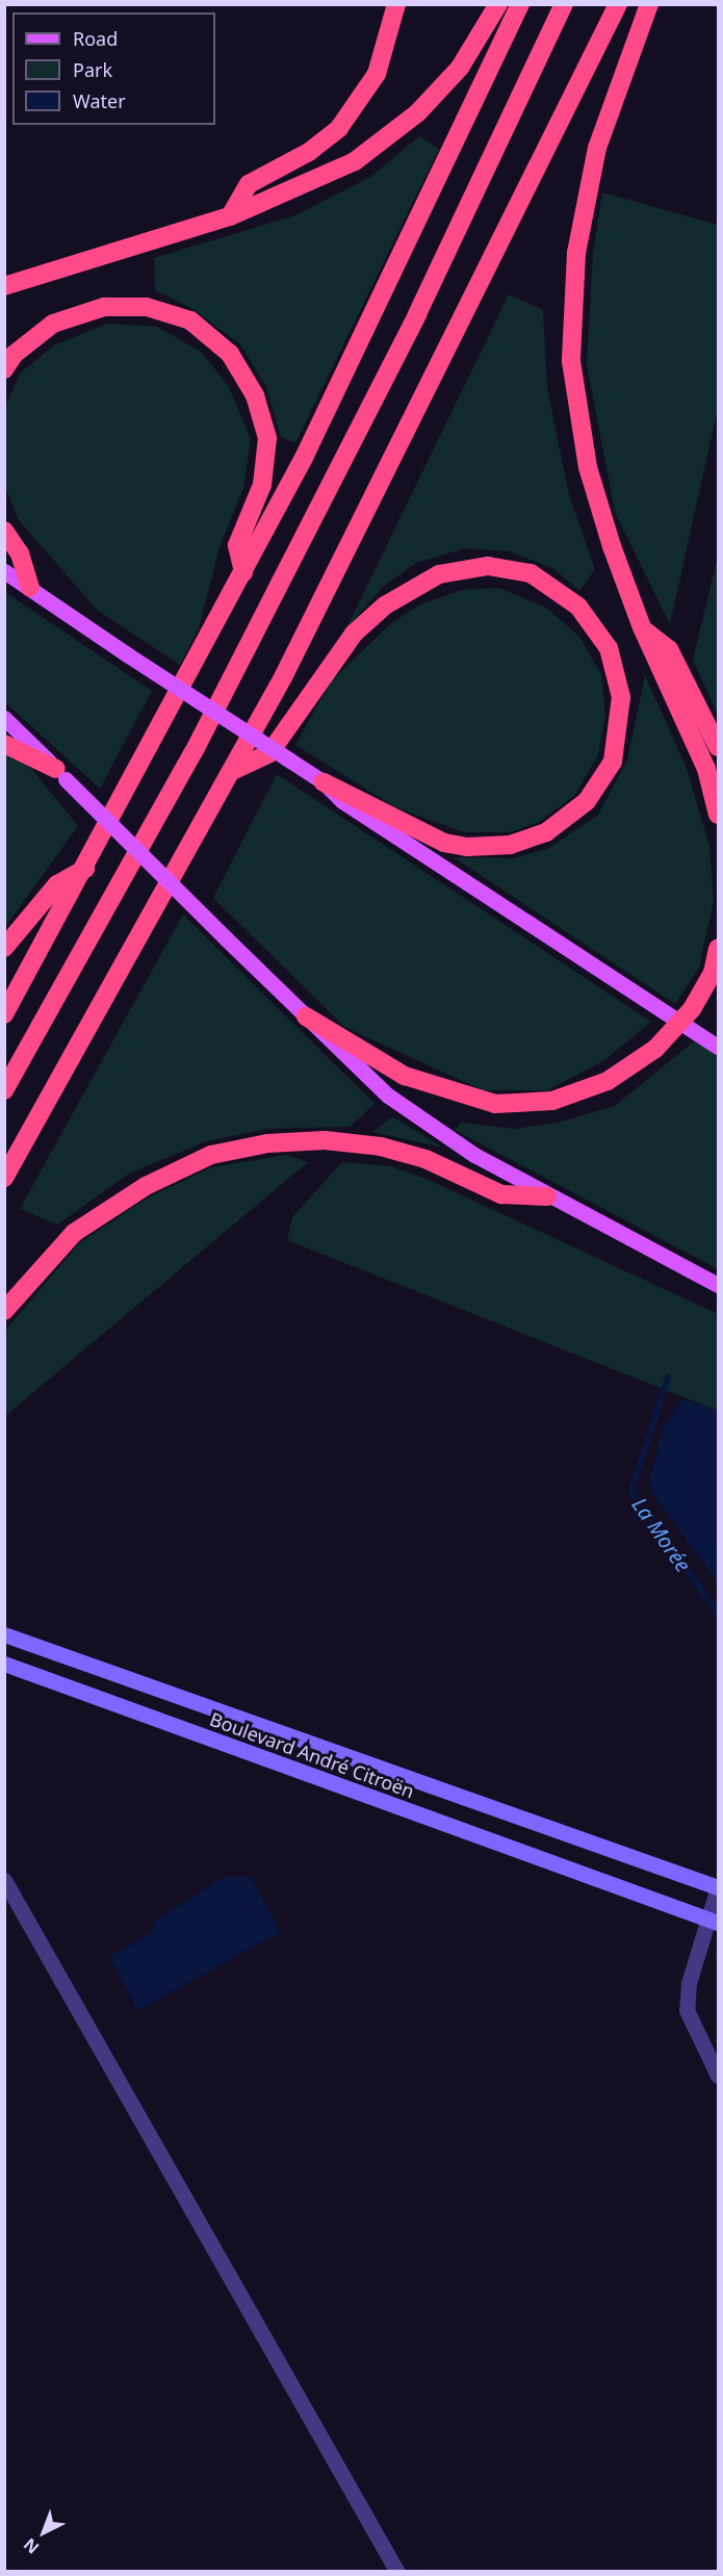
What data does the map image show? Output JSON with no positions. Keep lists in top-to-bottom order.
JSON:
{
  "streets": {
    "main road": ["Boulevard André Citroën"]
  },
  "water": ["La Morée"],
  "legend": ["Road", "Park", "Water"],
  "north": "bottom left"
}
